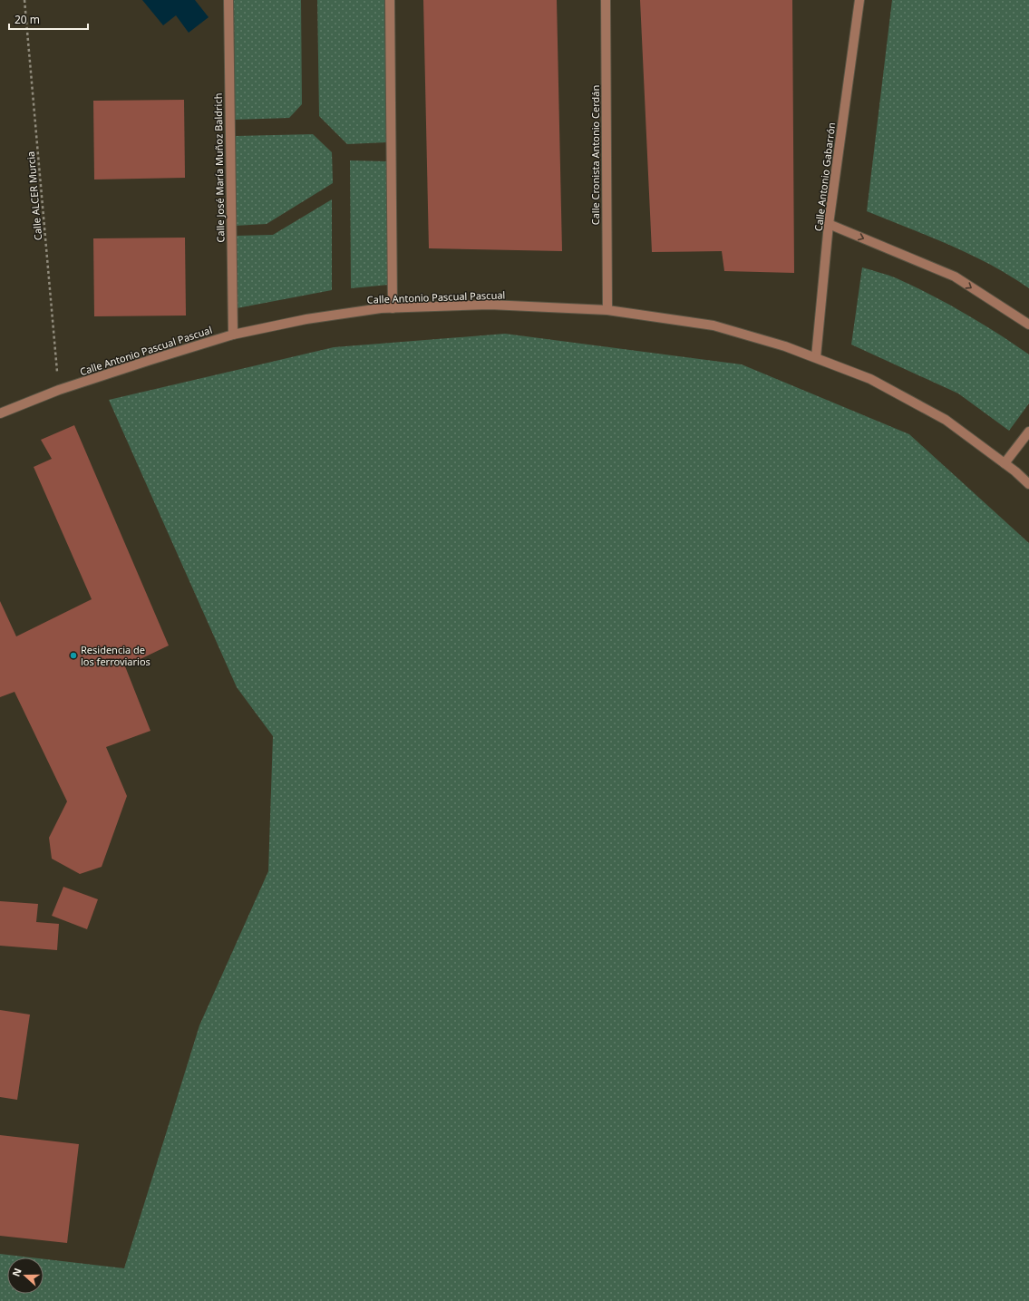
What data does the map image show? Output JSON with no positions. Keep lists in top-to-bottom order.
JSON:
{
  "streets": {
    "street": [
      "Calle Cronista Antonio Cerdán",
      "Calle José María Muñoz Baldrich",
      "Calle Antonio Gabarrón",
      "Calle Antonio Pascual Pascual"
    ],
    "path": ["Calle ALCER Murcia"]
  },
  "crossings": [
    ["Calle Cronista Antonio Cerdán", "Calle Antonio Pascual Pascual"],
    ["Calle José María Muñoz Baldrich", "Calle Antonio Pascual Pascual"],
    ["Calle Antonio Gabarrón", "Calle Antonio Pascual Pascual"],
    ["Calle ALCER Murcia", "Calle Antonio Pascual Pascual"]
  ],
  "places": ["Residencia de los ferroviarios"],
  "scale_bar": "20 m",
  "north": "left"
}
